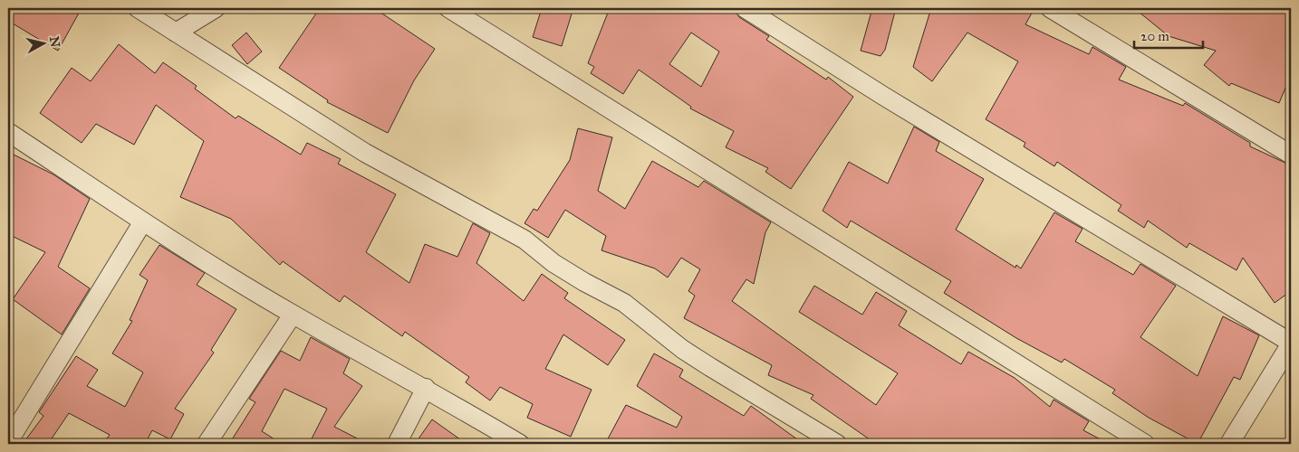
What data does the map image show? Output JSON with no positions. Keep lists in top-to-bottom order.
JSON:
{
  "scale_bar": "20 m",
  "north": "right"
}
